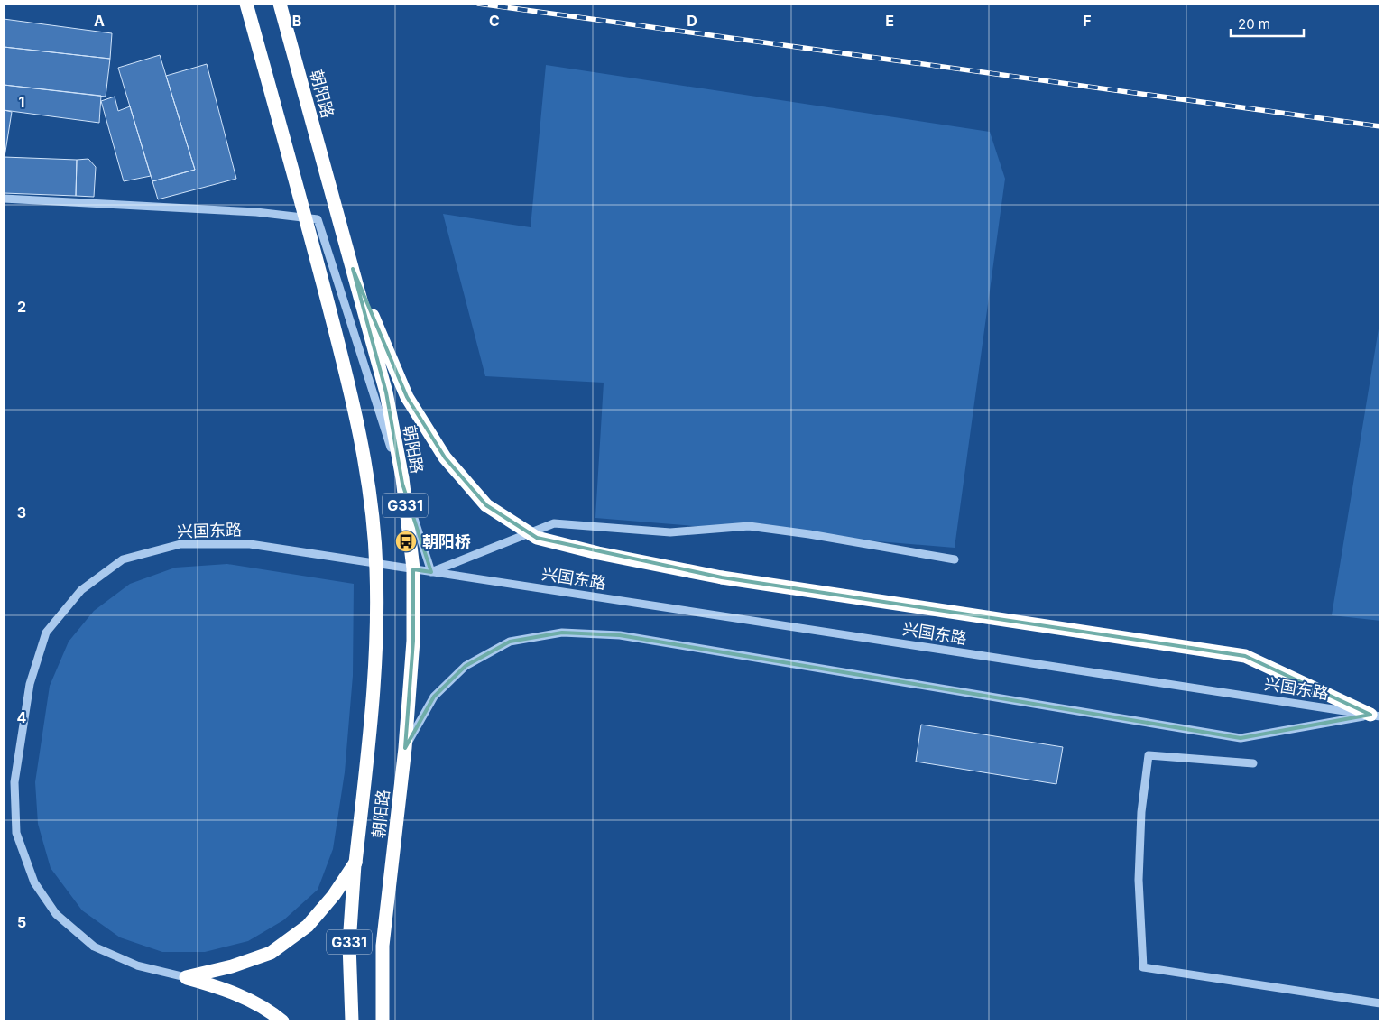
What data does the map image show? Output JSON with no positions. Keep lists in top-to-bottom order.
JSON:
{
  "streets": {
    "highway": ["朝阳路", "G331"],
    "street": ["兴国东路"]
  },
  "places": {
    "bus stop": ["朝阳桥"]
  },
  "scale_bar": "20 m",
  "grid": {
    "columns": [
      "A",
      "B",
      "C",
      "D",
      "E",
      "F"
    ],
    "rows": [
      "1",
      "2",
      "3",
      "4",
      "5"
    ]
  }
}
